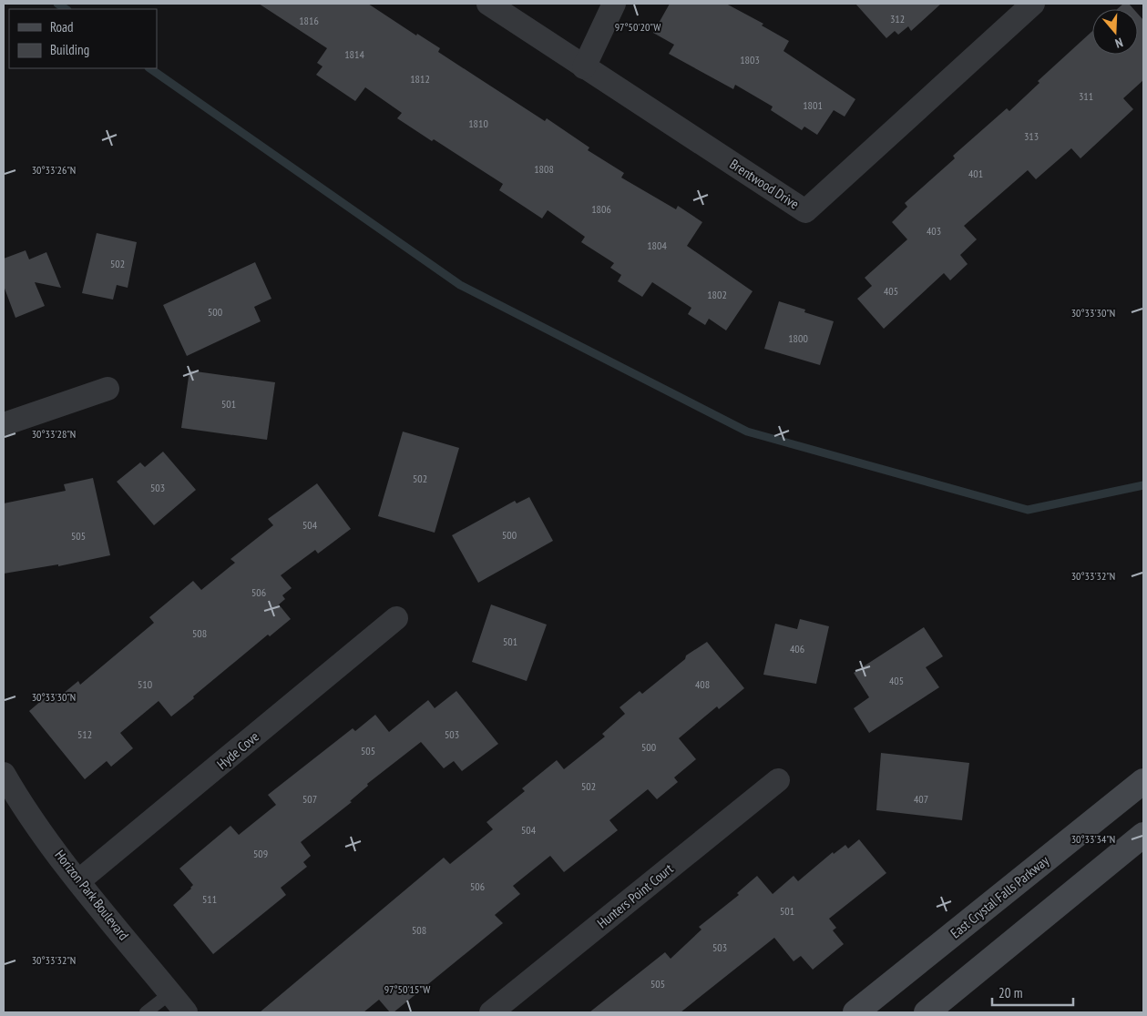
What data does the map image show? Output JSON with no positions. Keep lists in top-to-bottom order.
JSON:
{
  "streets": {
    "main road": ["East Crystal Falls Parkway"],
    "street": [
      "Brentwood Drive",
      "Hyde Cove",
      "Horizon Park Boulevard",
      "Hunters Point Court"
    ]
  },
  "crossings": [
    ["Hyde Cove", "Horizon Park Boulevard"]
  ],
  "house_numbers": [
    "312",
    "1816",
    "1814",
    "1803",
    "1812",
    "311",
    "1801",
    "1810",
    "313",
    "1808",
    "401",
    "1806",
    "403",
    "1804",
    "502",
    "405",
    "1802",
    "500",
    "1800",
    "501",
    "502",
    "503",
    "504",
    "500",
    "505",
    "506",
    "508",
    "501",
    "406",
    "405",
    "510",
    "408",
    "512",
    "503",
    "500",
    "505",
    "502",
    "507",
    "407",
    "504",
    "509",
    "506",
    "511",
    "501",
    "508",
    "503",
    "505"
  ],
  "legend": ["Road", "Building"],
  "scale_bar": "20 m",
  "north": "bottom",
  "coordinates": [
    "97°50'20\"W",
    "30°33'26\"N",
    "30°33'30\"N",
    "30°33'28\"N",
    "30°33'32\"N",
    "30°33'34\"N",
    "97°50'15\"W"
  ]
}
